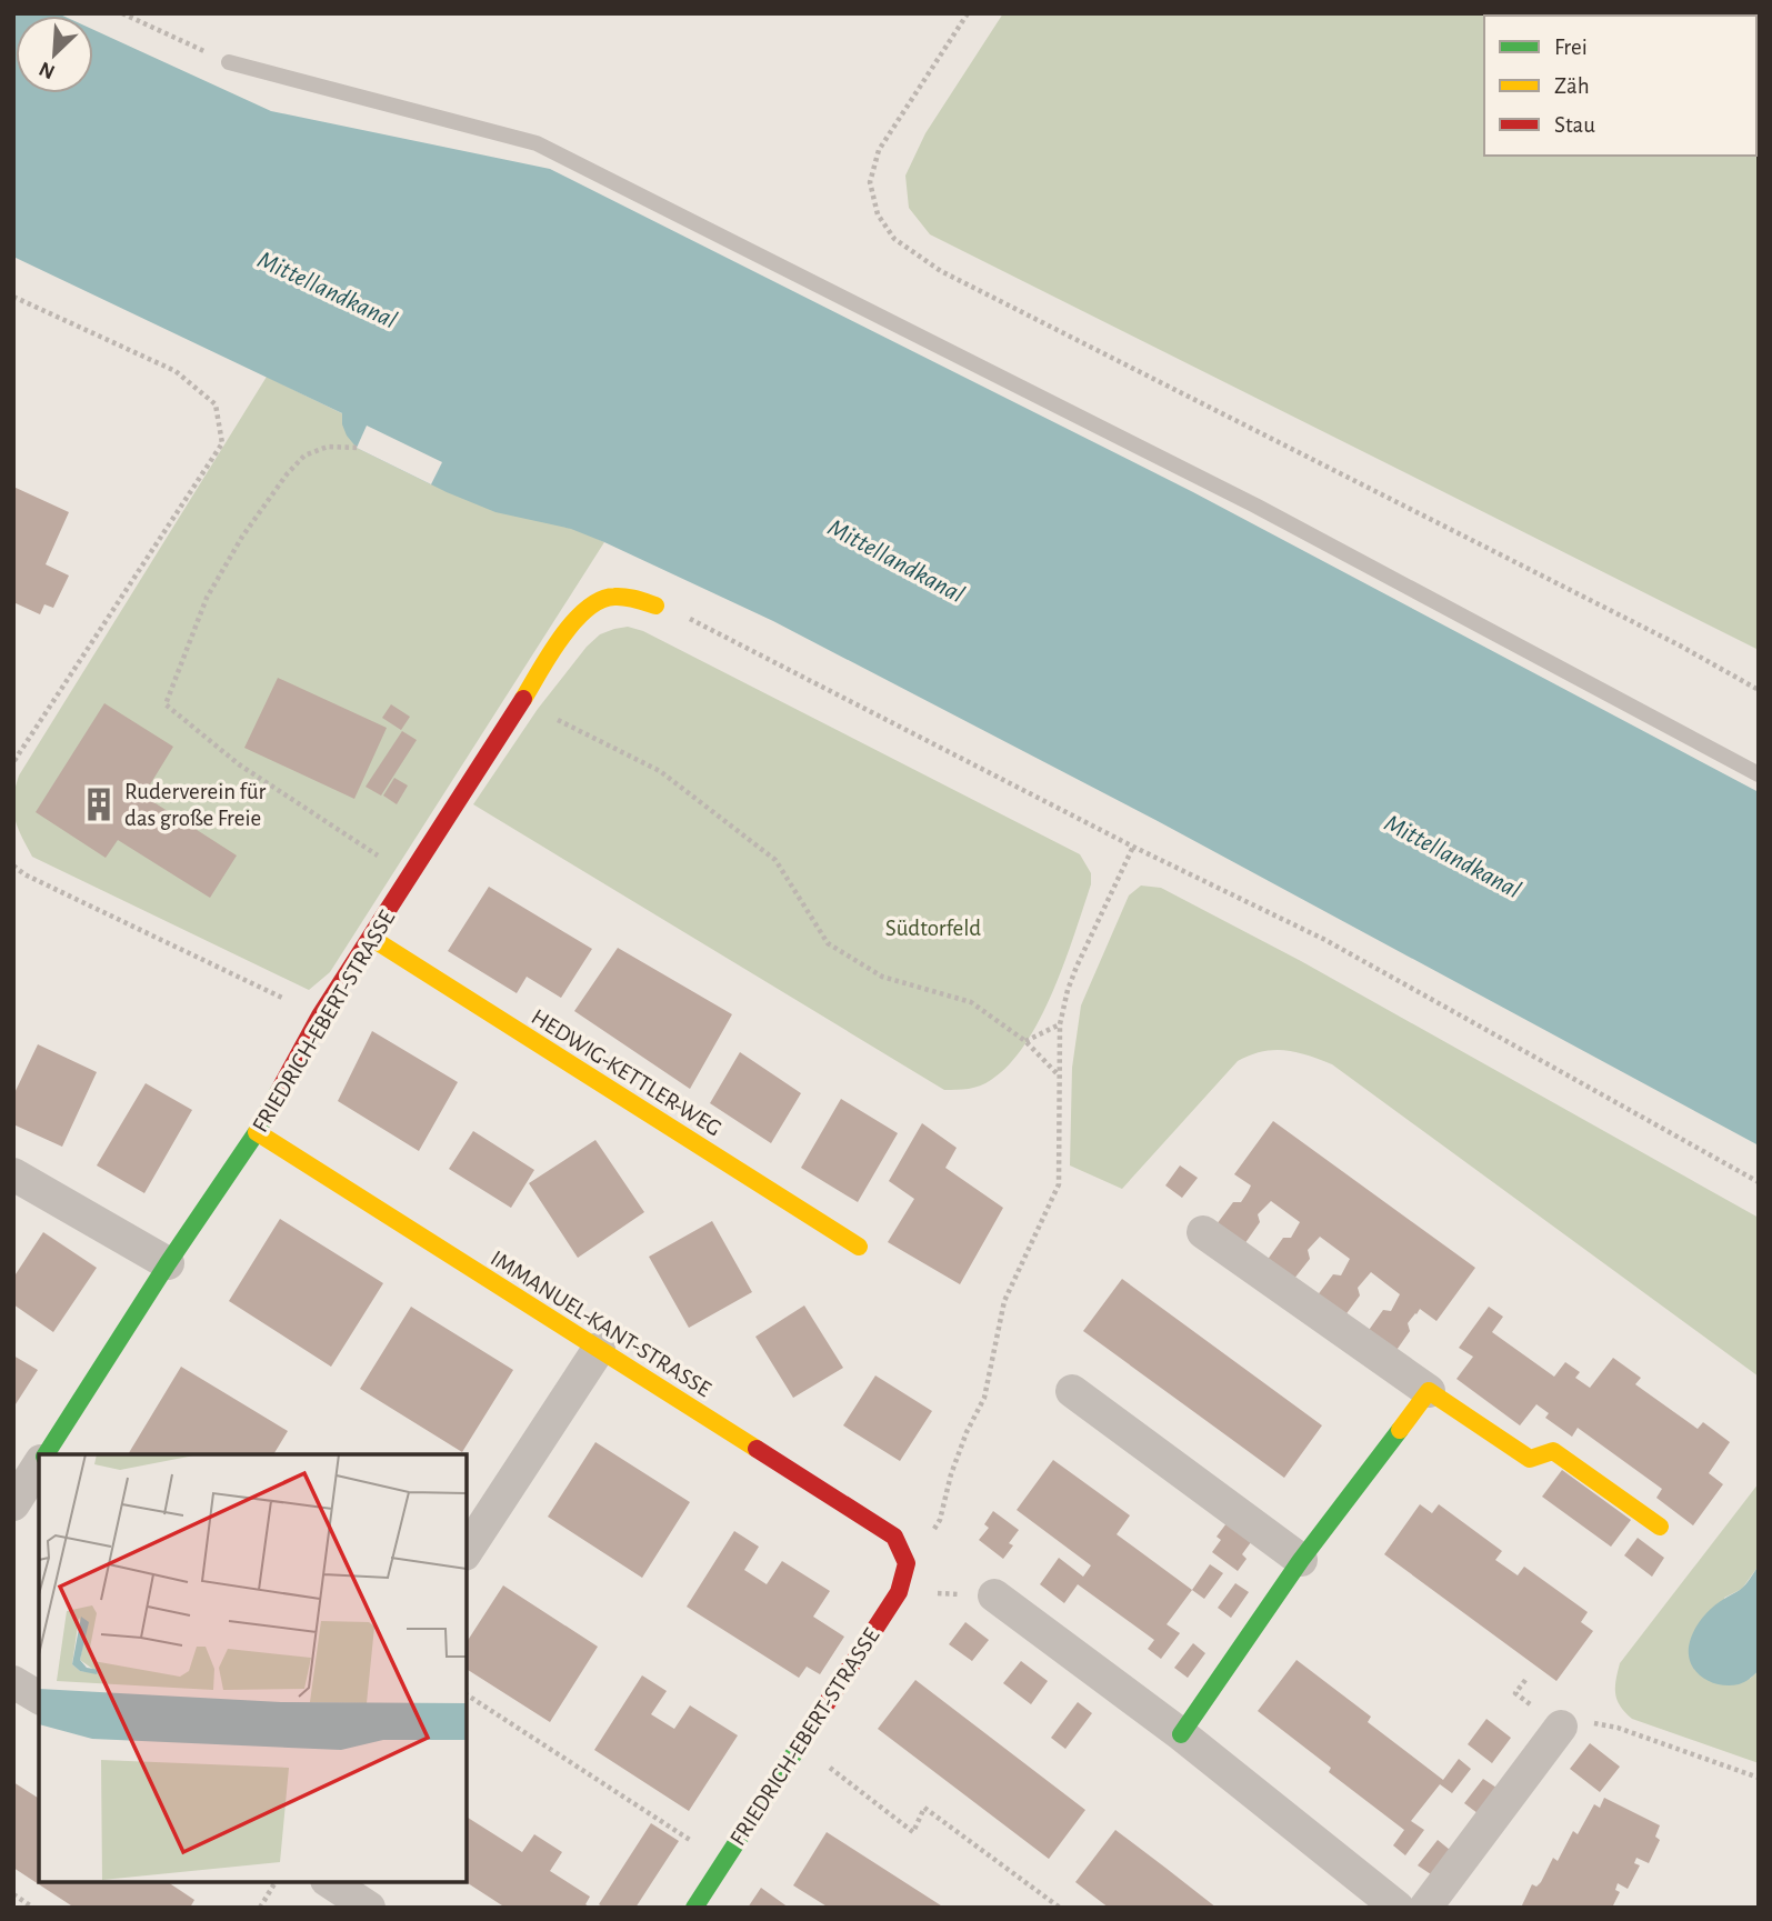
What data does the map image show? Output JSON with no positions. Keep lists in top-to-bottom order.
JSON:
{
  "streets": {
    "street": ["FRIEDRICH-EBERT-STRASSE", "HEDWIG-KETTLER-WEG", "IMMANUEL-KANT-STRASSE"]
  },
  "crossings": [
    ["FRIEDRICH-EBERT-STRASSE", "HEDWIG-KETTLER-WEG"],
    ["FRIEDRICH-EBERT-STRASSE", "IMMANUEL-KANT-STRASSE"]
  ],
  "water": ["Mittellandkanal"],
  "parks": ["Südtorfeld"],
  "places": {
    "building": ["Ruderverein für das große Freie"]
  },
  "legend": ["Frei", "Zäh", "Stau"],
  "north": "bottom left"
}
